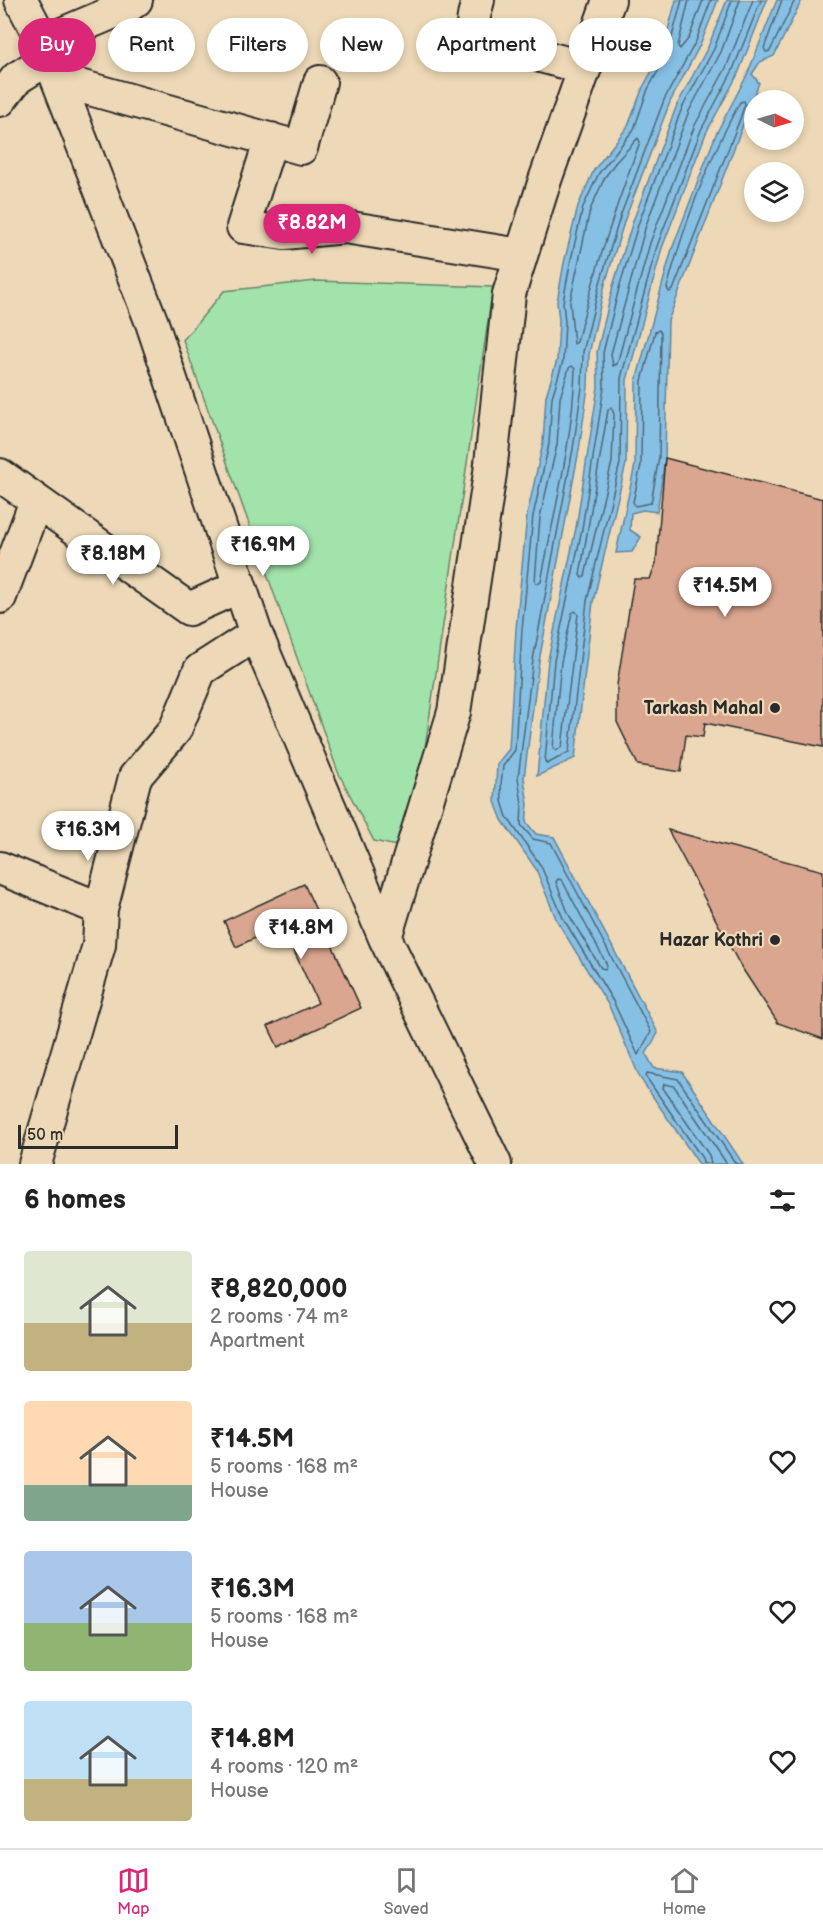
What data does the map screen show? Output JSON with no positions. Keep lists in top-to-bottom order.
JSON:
{
  "places": ["Tarkash Mahal", "Hazar Kothri"],
  "scale_bar": "50 m",
  "north": "right",
  "page": {
    "chip": [
      "Buy",
      "Rent",
      "Filters",
      "New",
      "Apartment",
      "House"
    ],
    "price": [
      "₹8.82M",
      "₹16.9M",
      "₹8.18M",
      "₹14.5M",
      "₹16.3M",
      "₹14.8M"
    ],
    "scale": "50 m",
    "heading": "6 homes",
    "list": [
      {
        "name": "₹8,820,000",
        "note": "2 rooms · 74 m² · Apartment"
      },
      {
        "name": "₹14.5M",
        "note": "5 rooms · 168 m² · House"
      },
      {
        "name": "₹16.3M",
        "note": "5 rooms · 168 m² · House"
      },
      {
        "name": "₹14.8M",
        "note": "4 rooms · 120 m² · House"
      }
    ],
    "tabs": ["Map", "Saved", "Home"]
  }
}
